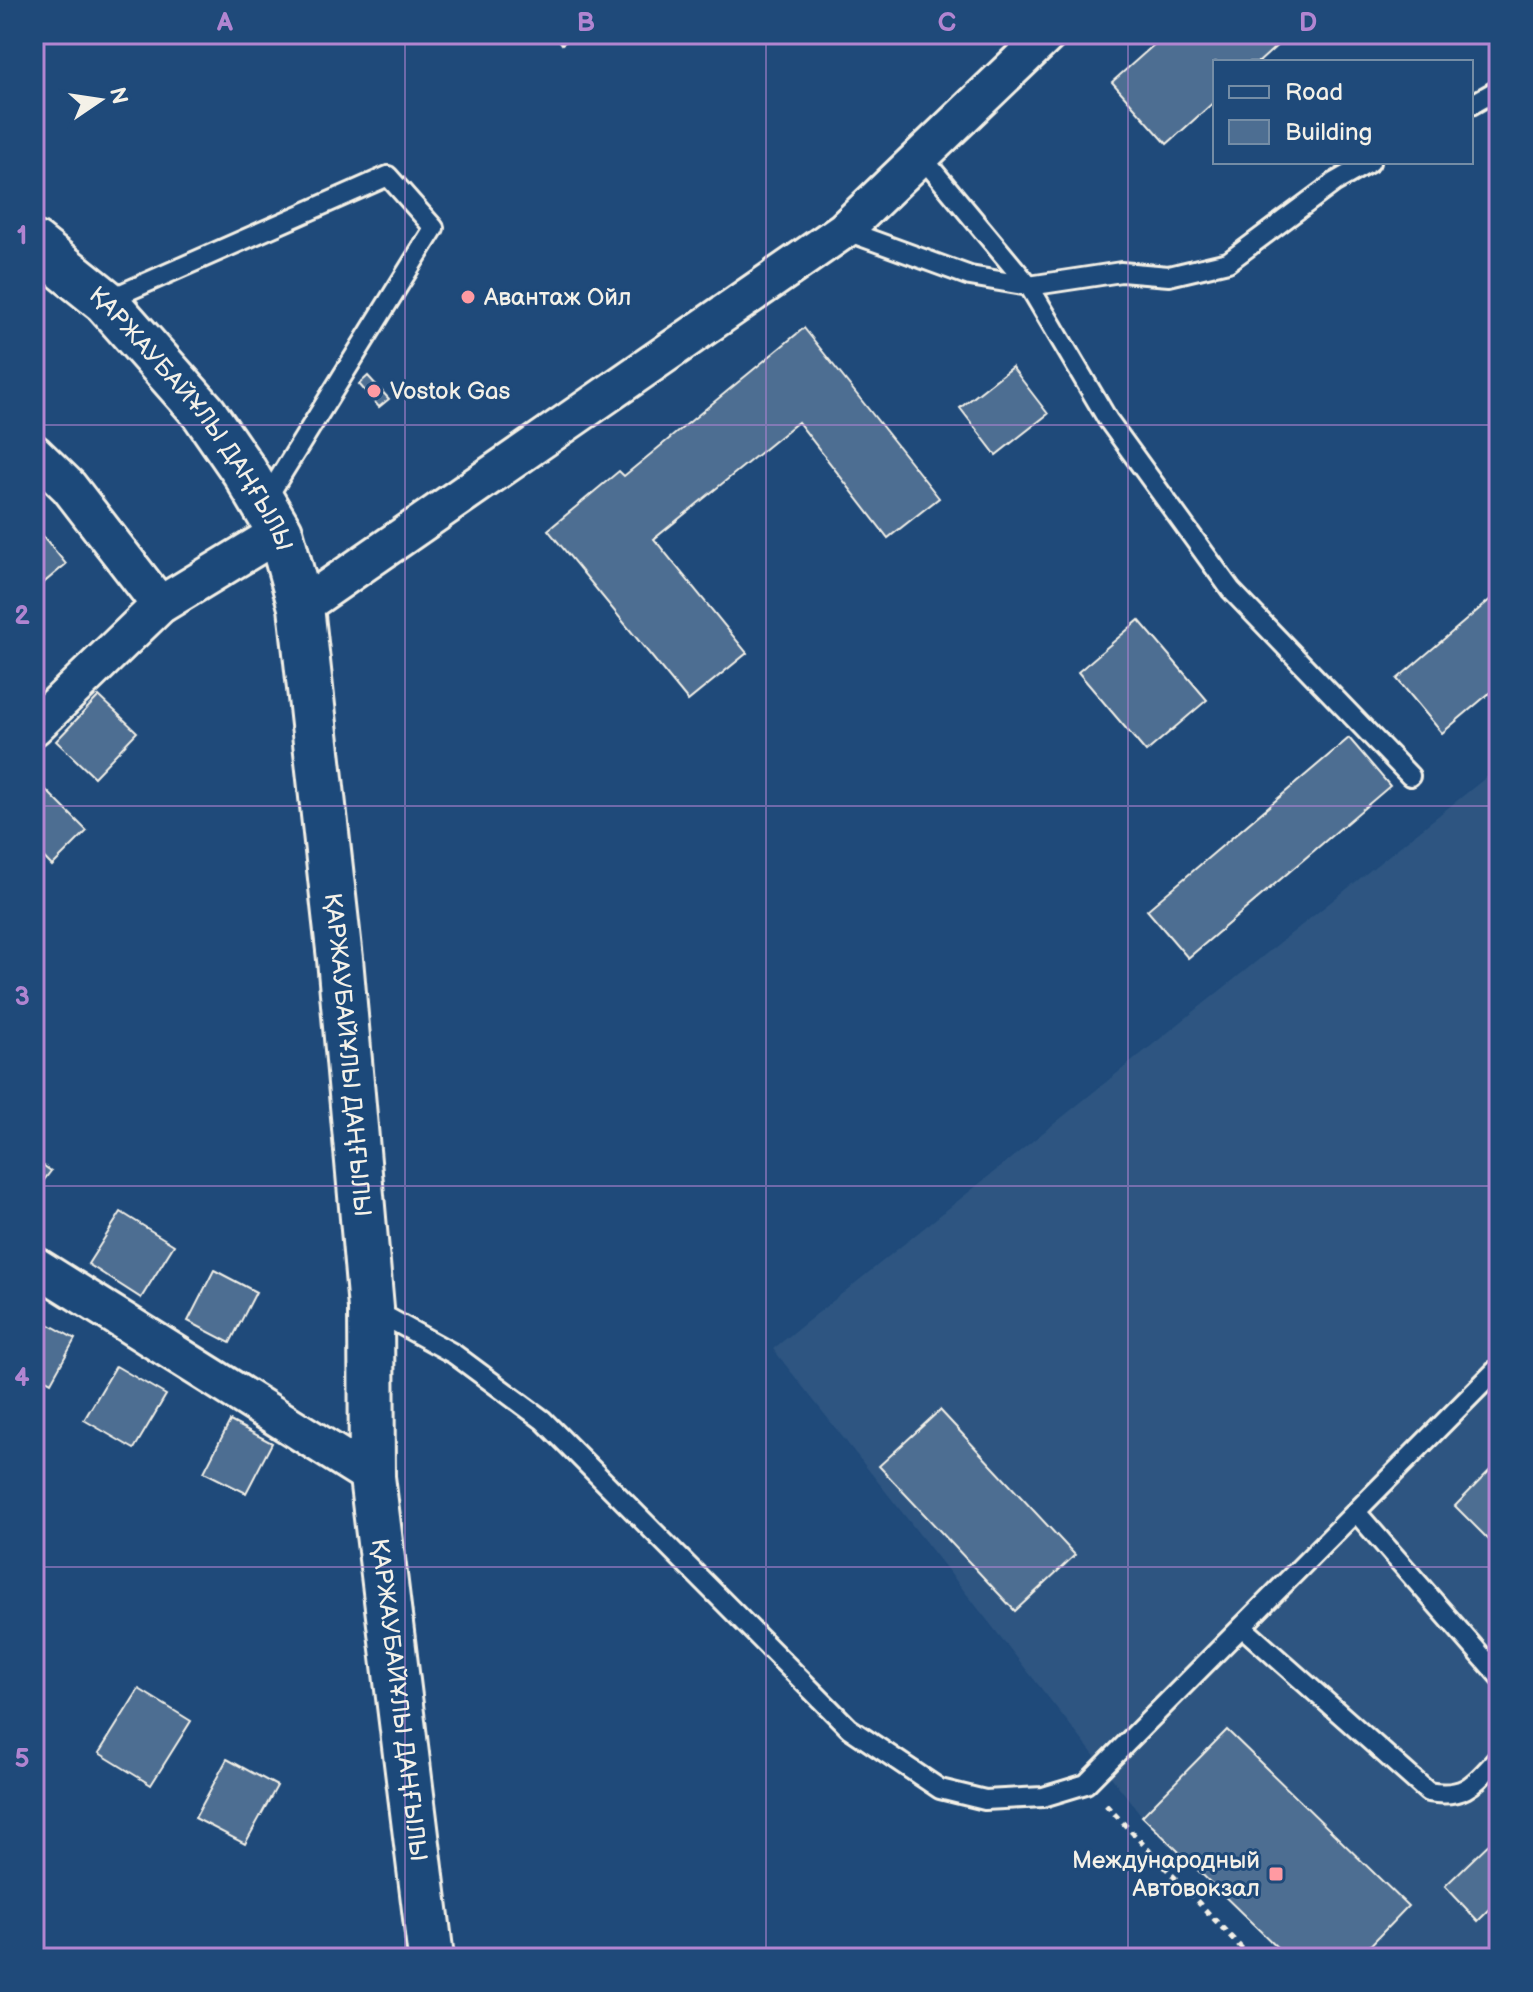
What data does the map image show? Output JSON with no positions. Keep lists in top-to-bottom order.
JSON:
{
  "streets": {
    "highway": ["ҚАРЖАУБАЙҰЛЫ ДАҢҒЫЛЫ"]
  },
  "places": {
    "other": ["Авантаж Ойл", "Vostok Gas"],
    "transit": ["Международный Автовокзал"]
  },
  "legend": ["Road", "Building"],
  "north": "right",
  "grid": {
    "columns": [
      "A",
      "B",
      "C",
      "D"
    ],
    "rows": [
      "1",
      "2",
      "3",
      "4",
      "5"
    ]
  }
}
